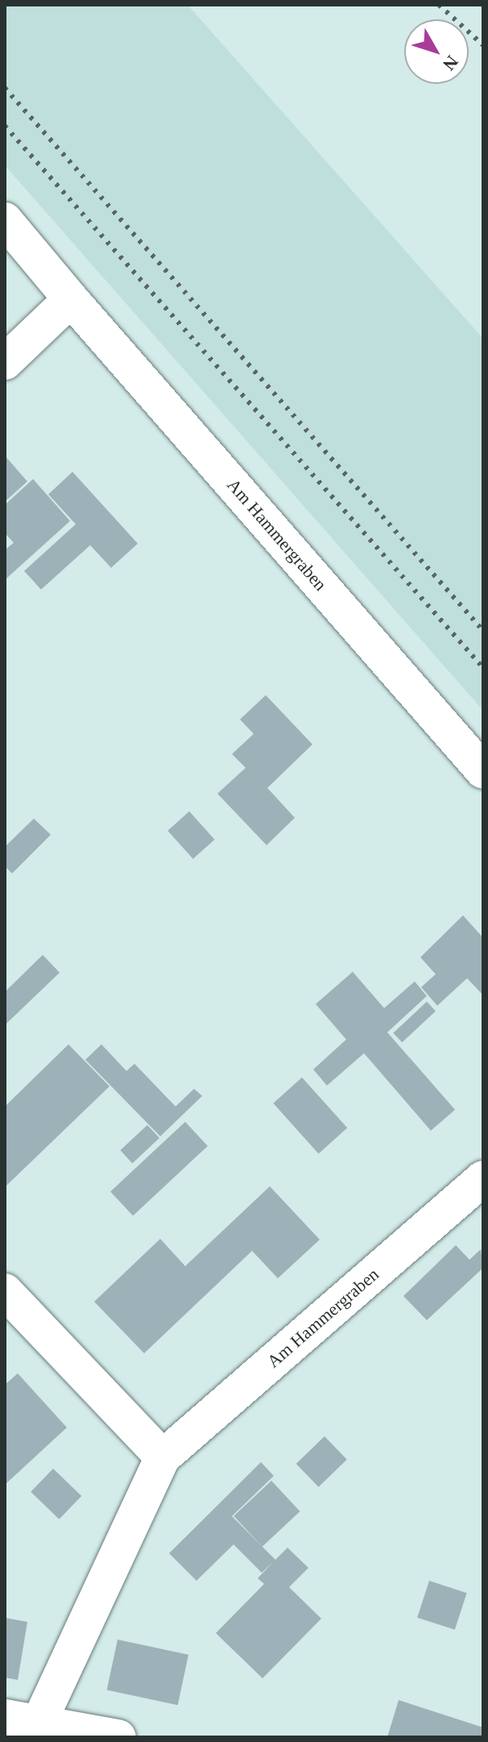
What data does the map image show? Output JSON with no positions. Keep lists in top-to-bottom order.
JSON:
{
  "streets": {
    "street": ["Am Hammergraben"]
  },
  "north": "bottom right"
}
